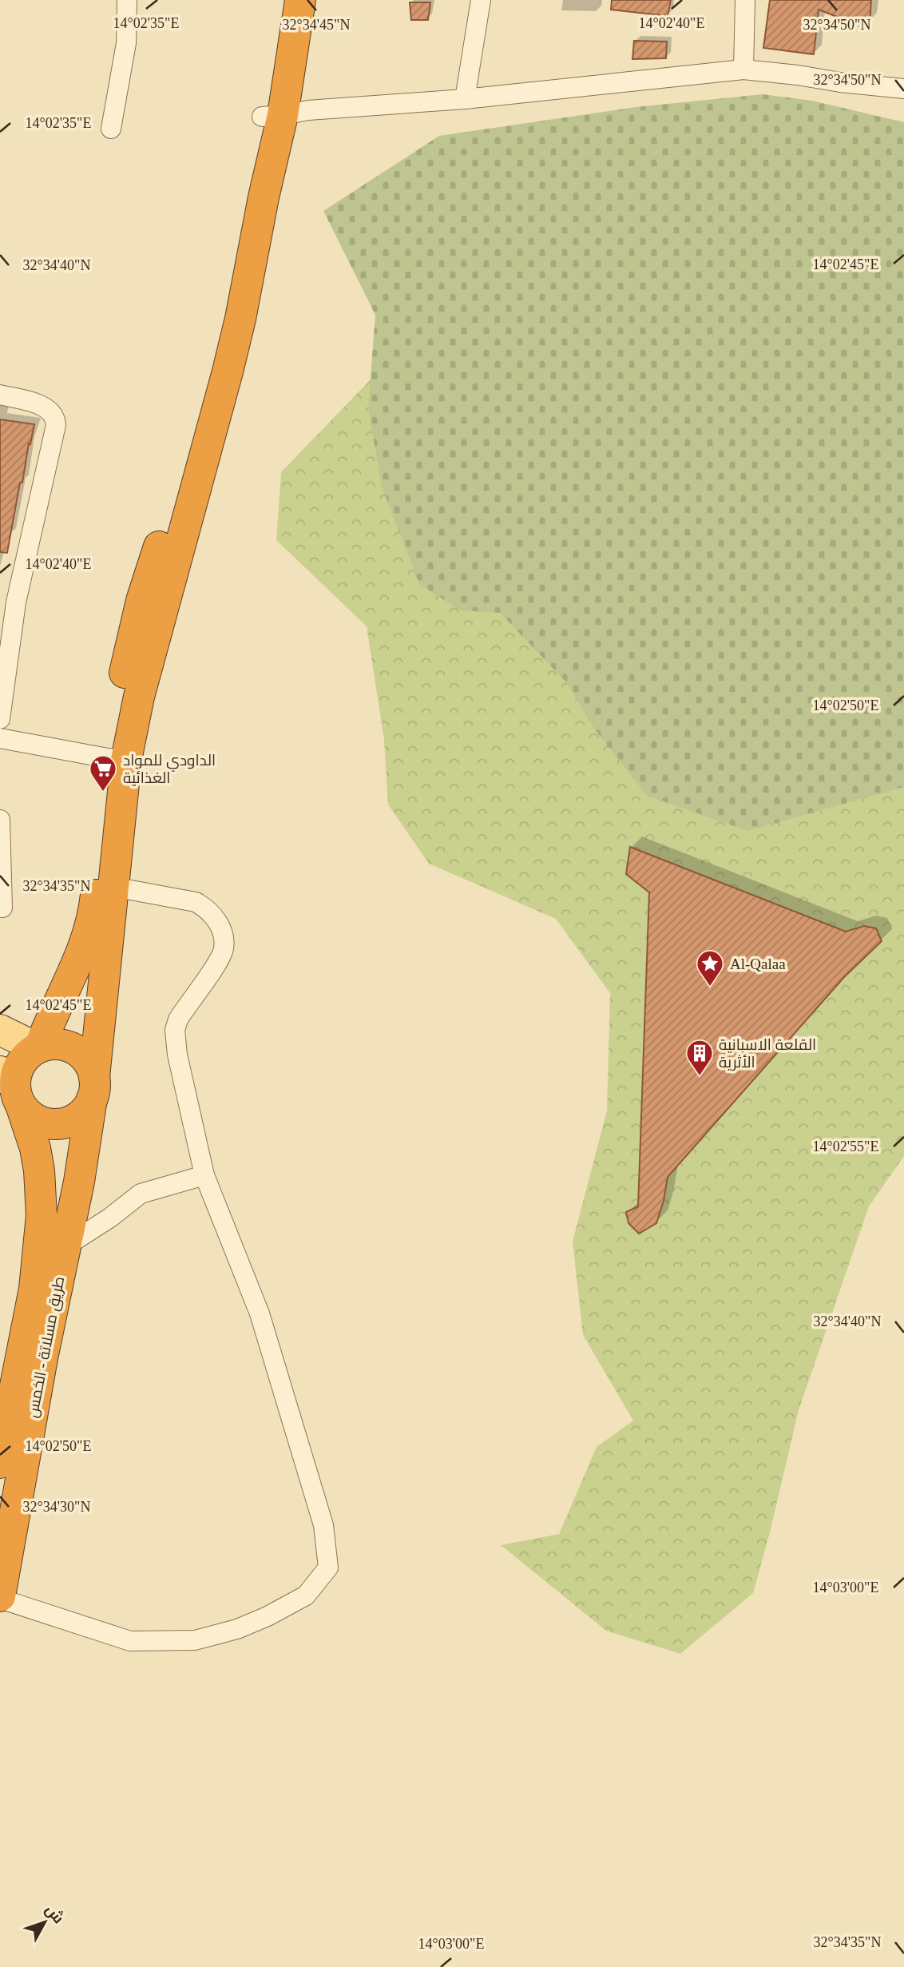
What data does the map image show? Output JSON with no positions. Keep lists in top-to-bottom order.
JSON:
{
  "streets": {
    "highway": ["طريق مسلاتة - الخمس"]
  },
  "places": {
    "supermarket": ["الداودي للمواد الغذائية"],
    "place": ["Al-Qalaa"],
    "building": ["القلعة الاسبانية الأثرية"]
  },
  "north": "top right",
  "coordinates": [
    "14°02'40\"E",
    "14°02'35\"E",
    "32°34'45\"N",
    "32°34'50\"N",
    "14°02'45\"E",
    "32°34'40\"N",
    "14°02'50\"E",
    "32°34'35\"N",
    "14°02'55\"E",
    "32°34'30\"N",
    "14°03'00\"E"
  ]
}
